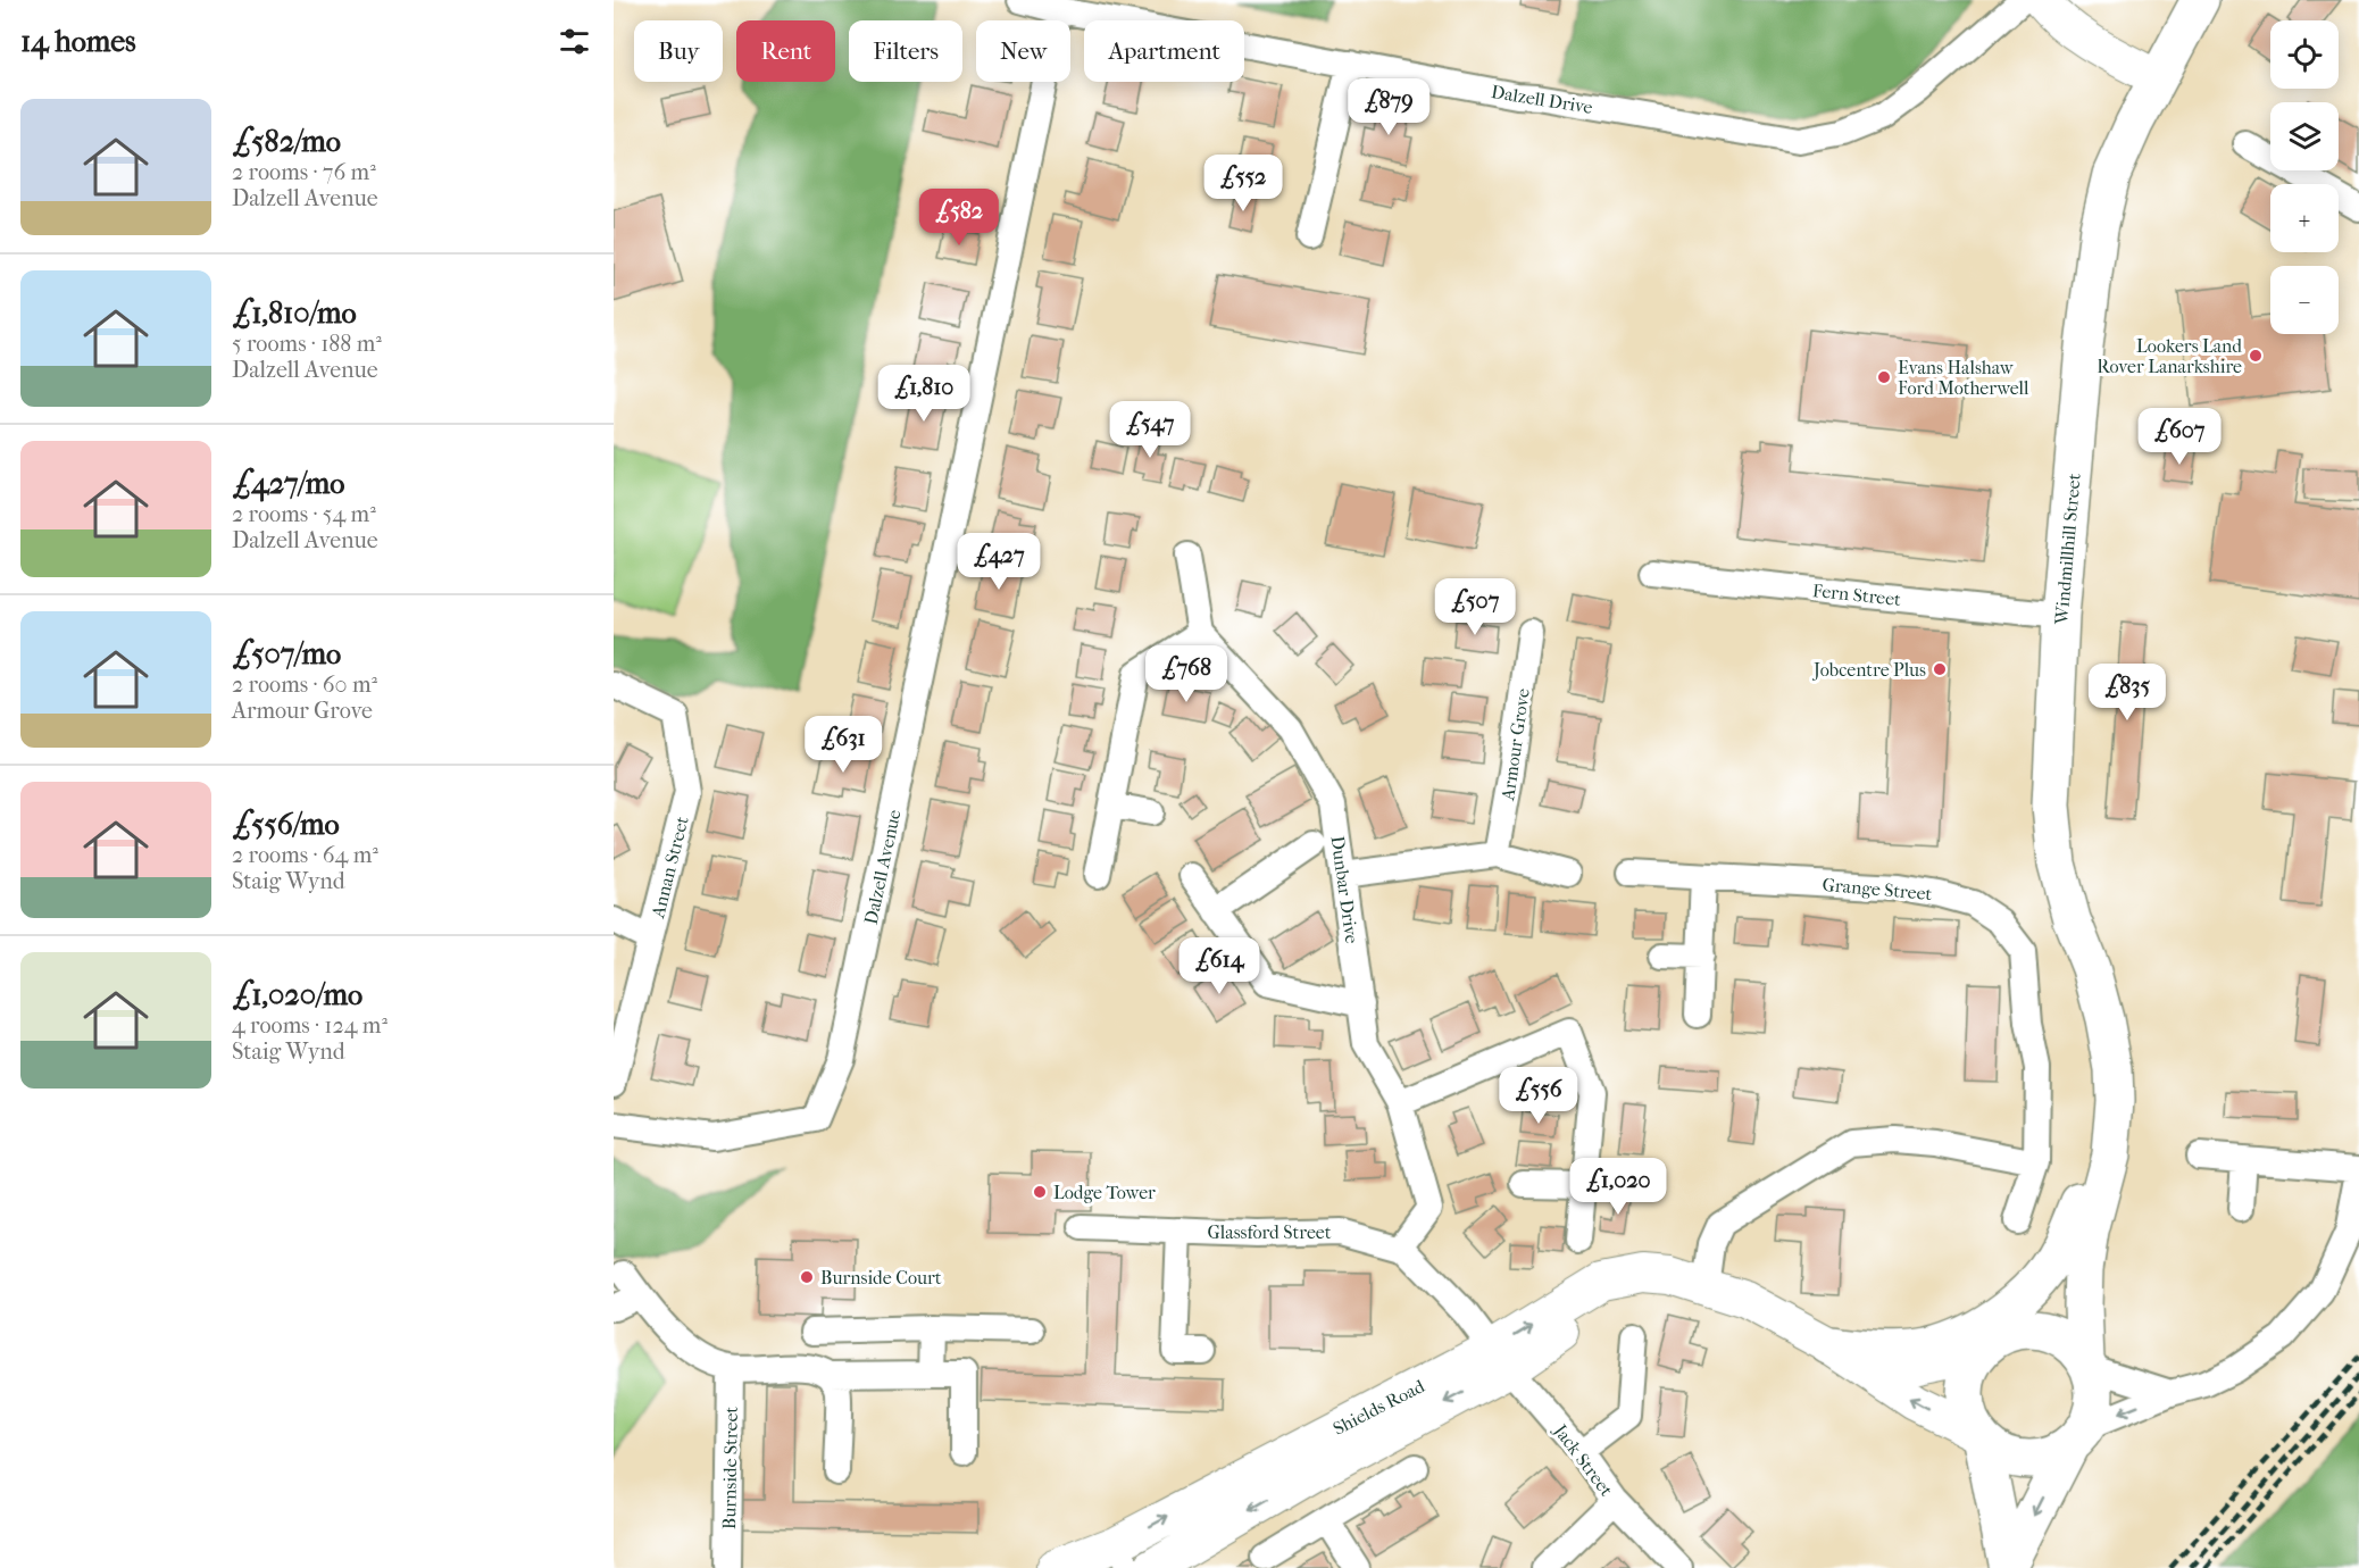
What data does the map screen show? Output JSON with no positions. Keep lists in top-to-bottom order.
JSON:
{
  "streets": {
    "main road": ["Windmillhill Street", "Shields Road"],
    "street": [
      "Dalzell Drive",
      "Fern Street",
      "Armour Grove",
      "Annan Street",
      "Dalzell Avenue",
      "Grange Street",
      "Dunbar Drive",
      "Glassford Street",
      "Jack Street",
      "Burnside Street"
    ]
  },
  "crossings": [
    ["Dalzell Drive", "Dalzell Avenue"],
    ["Windmillhill Street", "Fern Street"],
    ["Windmillhill Street", "Shields Road"],
    ["Dunbar Drive", "Glassford Street"],
    ["Glassford Street", "Shields Road"],
    ["Glassford Street", "Jack Street"],
    ["Shields Road", "Jack Street"]
  ],
  "places": [
    "Lookers Land Rover Lanarkshire",
    "Evans Halshaw Ford Motherwell",
    "Jobcentre Plus",
    "Lodge Tower",
    "Burnside Court"
  ],
  "page": {
    "heading": "14 homes",
    "map_buttons": ["+", "−"],
    "chip": [
      "Buy",
      "Rent",
      "Filters",
      "New",
      "Apartment"
    ],
    "price": [
      "£879",
      "£552",
      "£582",
      "£1,810",
      "£547",
      "£607",
      "£427",
      "£507",
      "£768",
      "£835",
      "£631",
      "£614",
      "£556",
      "£1,020"
    ],
    "list": [
      {
        "name": "£582/mo",
        "note": "2 rooms · 76 m² · Dalzell Avenue"
      },
      {
        "name": "£1,810/mo",
        "note": "5 rooms · 188 m² · Dalzell Avenue"
      },
      {
        "name": "£427/mo",
        "note": "2 rooms · 54 m² · Dalzell Avenue"
      },
      {
        "name": "£507/mo",
        "note": "2 rooms · 60 m² · Armour Grove"
      },
      {
        "name": "£556/mo",
        "note": "2 rooms · 64 m² · Staig Wynd"
      },
      {
        "name": "£1,020/mo",
        "note": "4 rooms · 124 m² · Staig Wynd"
      }
    ]
  }
}
